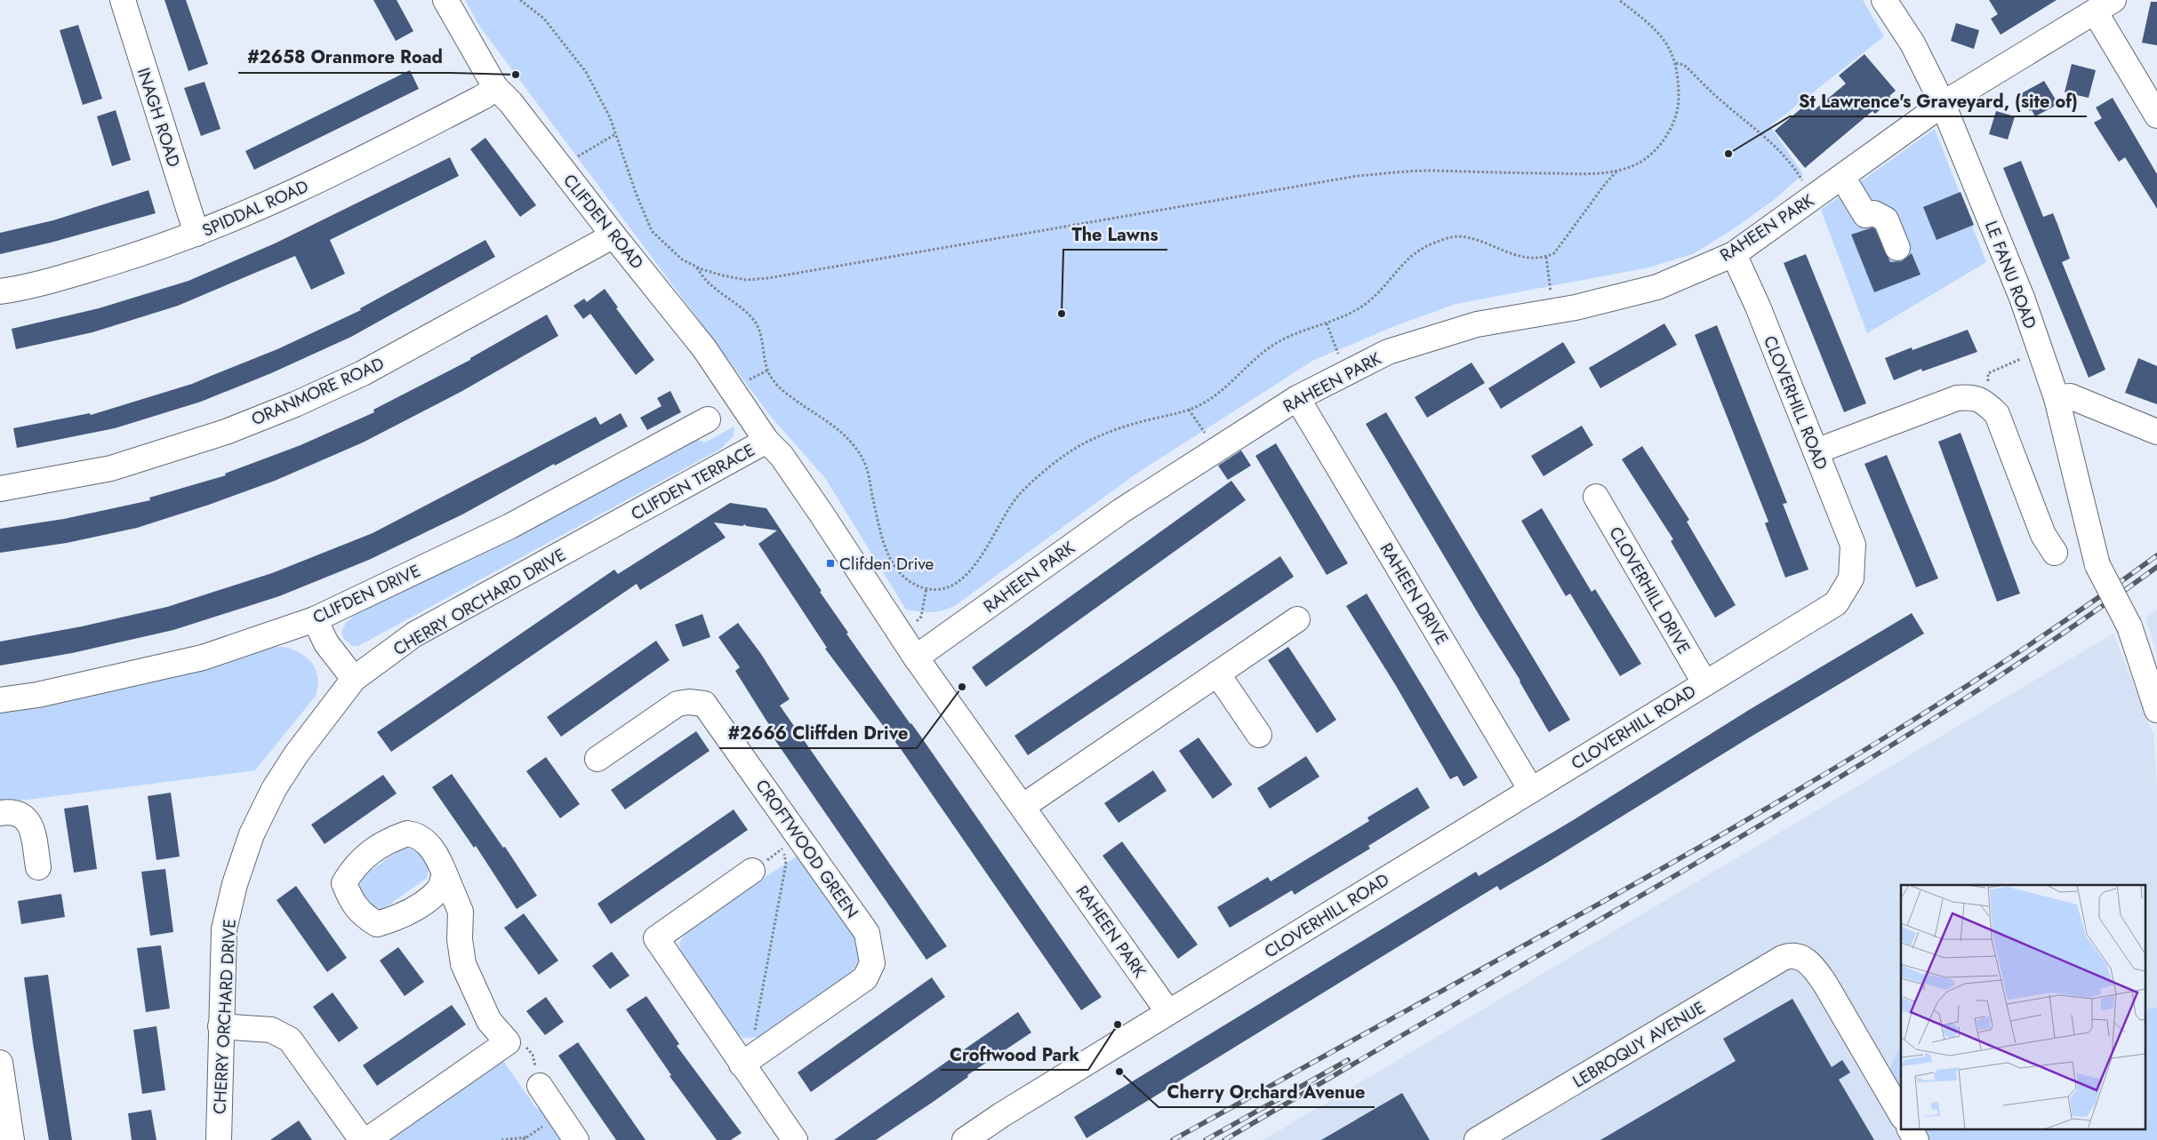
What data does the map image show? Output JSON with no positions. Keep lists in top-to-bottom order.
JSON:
{
  "streets": {
    "street": [
      "INAGH ROAD",
      "SPIDDAL ROAD",
      "CLIFDEN ROAD",
      "RAHEEN PARK",
      "LE FANU ROAD",
      "ORANMORE ROAD",
      "CLOVERHILL ROAD",
      "CLIFDEN TERRACE",
      "CLOVERHILL DRIVE",
      "CLIFDEN DRIVE",
      "RAHEEN DRIVE",
      "CHERRY ORCHARD DRIVE",
      "CROFTWOOD GREEN",
      "LEBROQUY AVENUE"
    ]
  },
  "crossings": [
    ["INAGH ROAD", "SPIDDAL ROAD"],
    ["SPIDDAL ROAD", "CLIFDEN ROAD"],
    ["CLIFDEN ROAD", "ORANMORE ROAD"],
    ["CLIFDEN ROAD", "CLIFDEN TERRACE"],
    ["RAHEEN PARK", "LE FANU ROAD"],
    ["RAHEEN PARK", "CLOVERHILL ROAD"],
    ["RAHEEN PARK", "CLIFDEN TERRACE"],
    ["RAHEEN PARK", "RAHEEN DRIVE"],
    ["CLOVERHILL ROAD", "CLOVERHILL DRIVE"],
    ["CLOVERHILL ROAD", "RAHEEN DRIVE"],
    ["CLIFDEN TERRACE", "CHERRY ORCHARD DRIVE"]
  ],
  "places": {
    "other": [
      "#2658 Oranmore Road",
      "St Lawrence's Graveyard, (site of)",
      "The Lawns",
      "#2666 Cliffden Drive",
      "Croftwood Park",
      "Cherry Orchard Avenue"
    ],
    "transit": ["Clifden Drive"]
  }
}
